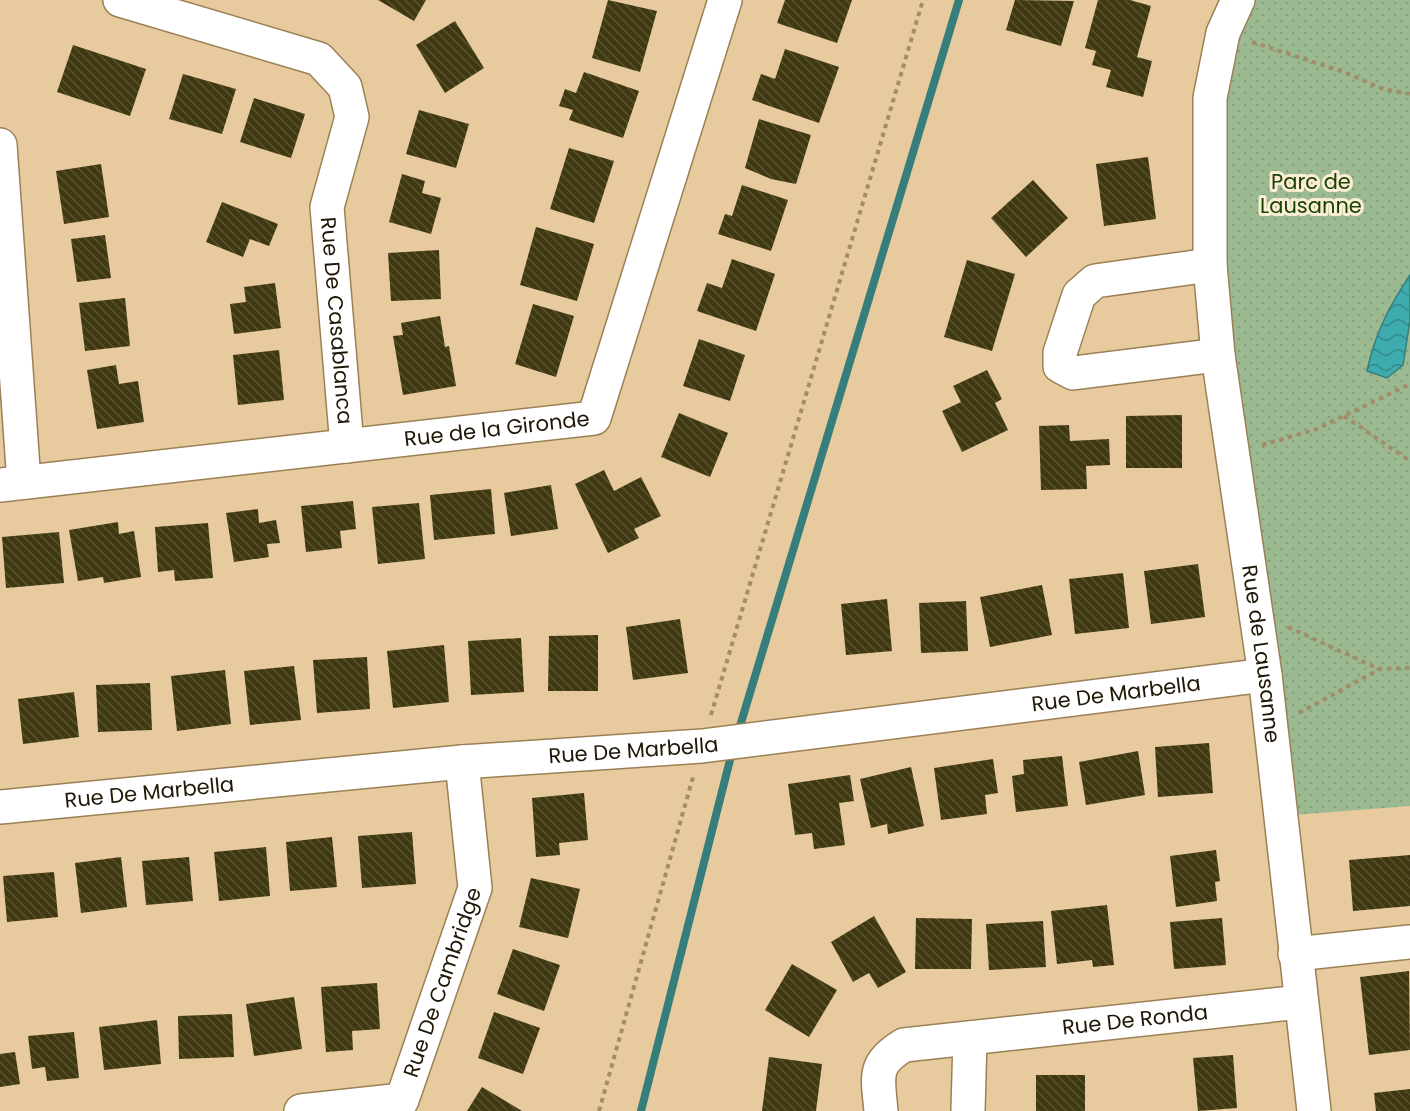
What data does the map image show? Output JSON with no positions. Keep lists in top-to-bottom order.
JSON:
{
  "streets": {
    "street": [
      "Rue De Casablanca",
      "Rue de la Gironde",
      "Rue de Lausanne",
      "Rue De Marbella",
      "Rue De Cambridge",
      "Rue De Ronda"
    ]
  },
  "crossings": [
    ["Rue De Casablanca", "Rue de la Gironde"],
    ["Rue de Lausanne", "Rue De Marbella"],
    ["Rue de Lausanne", "Rue De Ronda"],
    ["Rue De Marbella", "Rue De Cambridge"]
  ],
  "parks": ["Parc de Lausanne"]
}
